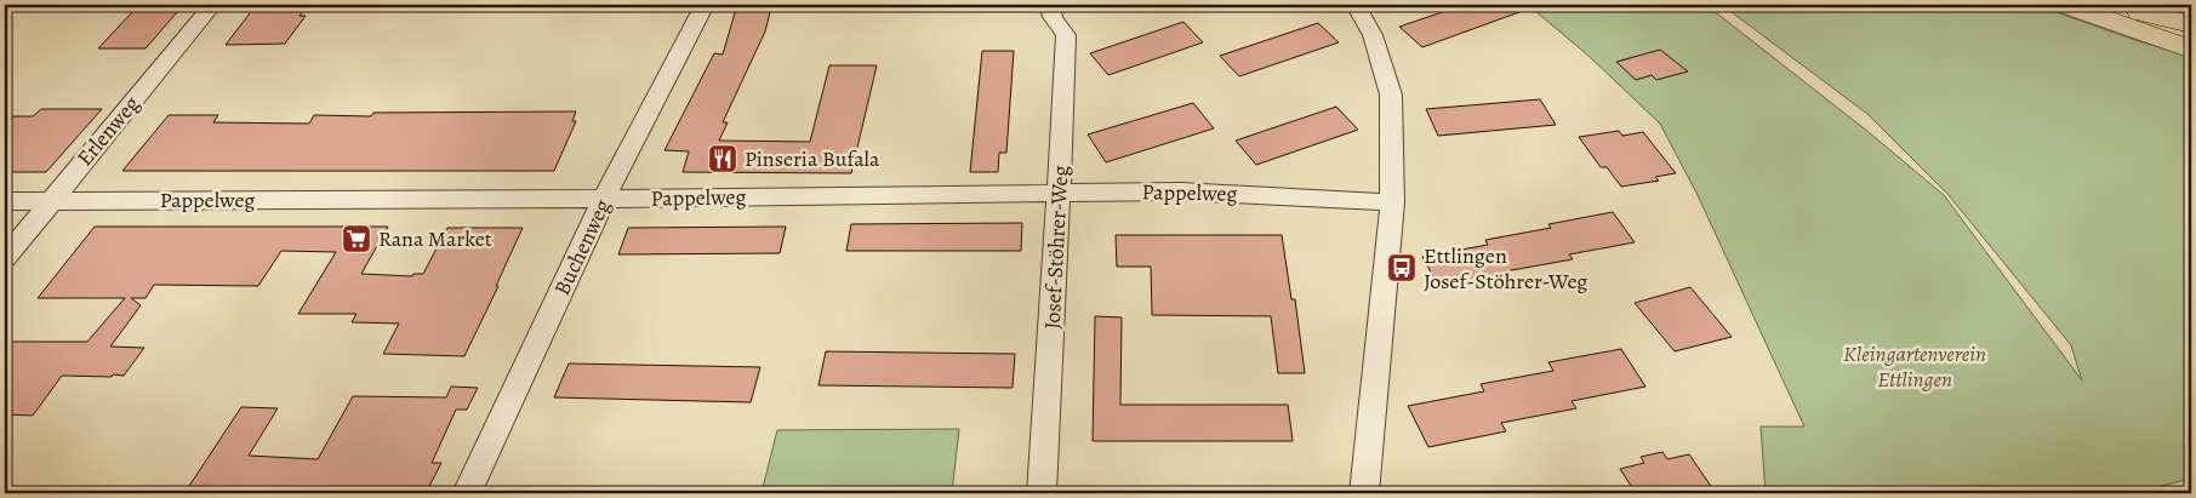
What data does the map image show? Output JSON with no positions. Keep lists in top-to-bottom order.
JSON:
{
  "streets": {
    "street": [
      "Erlenweg",
      "Pappelweg",
      "Buchenweg",
      "Josef-Stöhrer-Weg"
    ]
  },
  "crossings": [
    ["Erlenweg", "Pappelweg"],
    ["Pappelweg", "Buchenweg"],
    ["Pappelweg", "Josef-Stöhrer-Weg"]
  ],
  "parks": ["Kleingartenverein Ettlingen"],
  "places": {
    "restaurant": ["Pinseria Bufala"],
    "supermarket": ["Rana Market"],
    "bus stop": ["Ettlingen Josef-Stöhrer-Weg"]
  }
}
